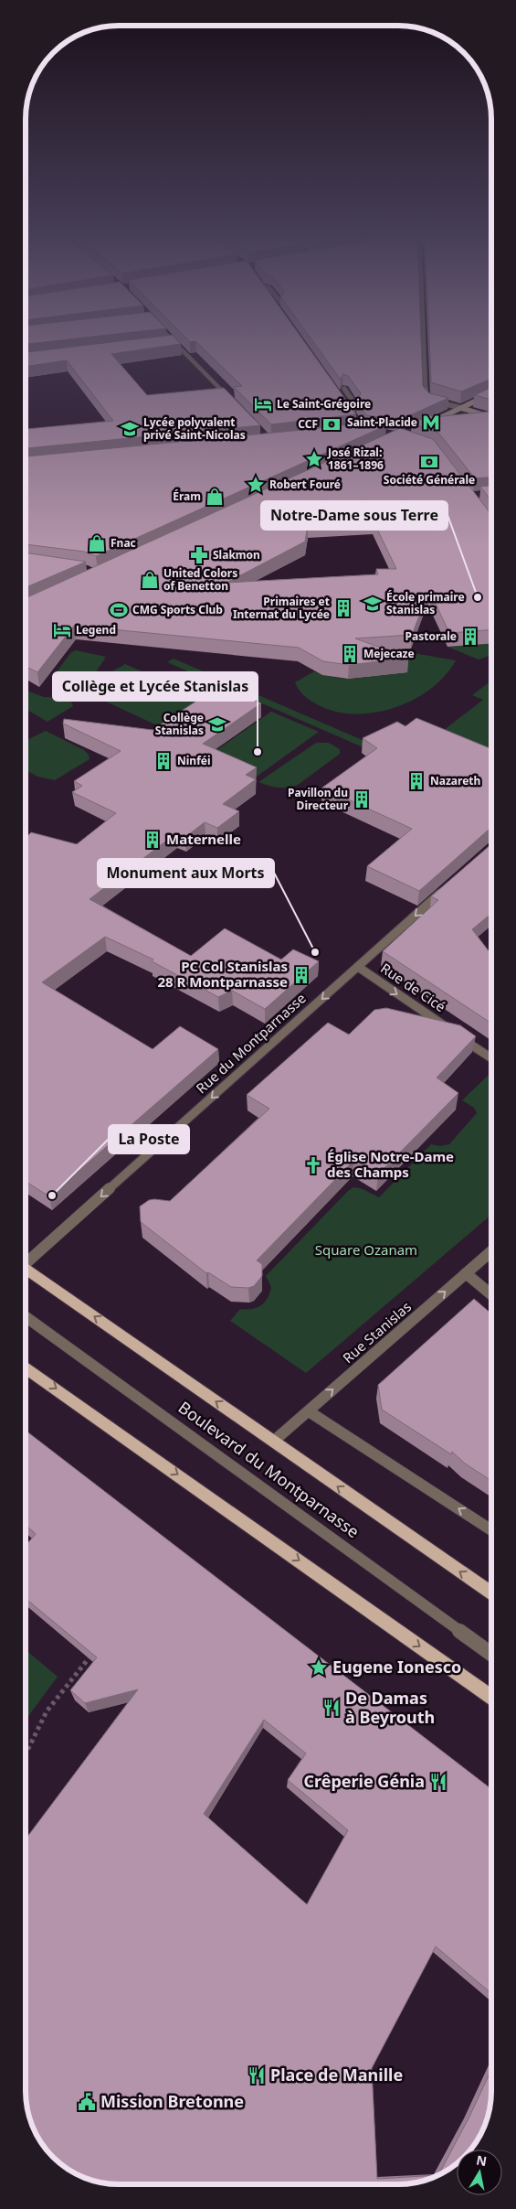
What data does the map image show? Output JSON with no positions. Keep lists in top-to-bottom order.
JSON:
{
  "streets": {
    "main road": ["Boulevard du Montparnasse"],
    "street": ["Rue de Cicé", "Rue du Montparnasse", "Rue Stanislas"]
  },
  "crossings": [
    ["Rue de Cicé", "Rue du Montparnasse"],
    ["Rue Stanislas", "Boulevard du Montparnasse"]
  ],
  "one_way": ["Rue de Cicé", "Rue du Montparnasse", "Rue Stanislas"],
  "parks": ["Square Ozanam"],
  "places": {
    "hotel": ["Le Saint-Grégoire", "Legend"],
    "metro station": ["Saint-Placide"],
    "bank": ["CCF", "Société Générale"],
    "school or university": ["Lycée polyvalent privé Saint-Nicolas", "École primaire Stanislas", "Collège Stanislas"],
    "place": ["José Rizal: 1861–1896", "Robert Fouré", "Eugene Ionesco"],
    "shop": ["Éram", "Fnac", "United Colors of Benetton"],
    "pharmacy": ["Slakmon"],
    "other": [
      "Notre-Dame sous Terre",
      "Collège et Lycée Stanislas",
      "Monument aux Morts",
      "La Poste"
    ],
    "building": [
      "Primaires et Internat du Lycée",
      "Pastorale",
      "Mejecaze",
      "Ninféi",
      "Nazareth",
      "Pavillon du Directeur",
      "Maternelle",
      "PC Col Stanislas 28 R Montparnasse"
    ],
    "sports": ["CMG Sports Club"],
    "church": ["Église Notre-Dame des Champs"],
    "restaurant": ["De Damas à Beyrouth", "Crêperie Génia", "Place de Manille"],
    "public building": ["Mission Bretonne"]
  },
  "north": "top"
}
